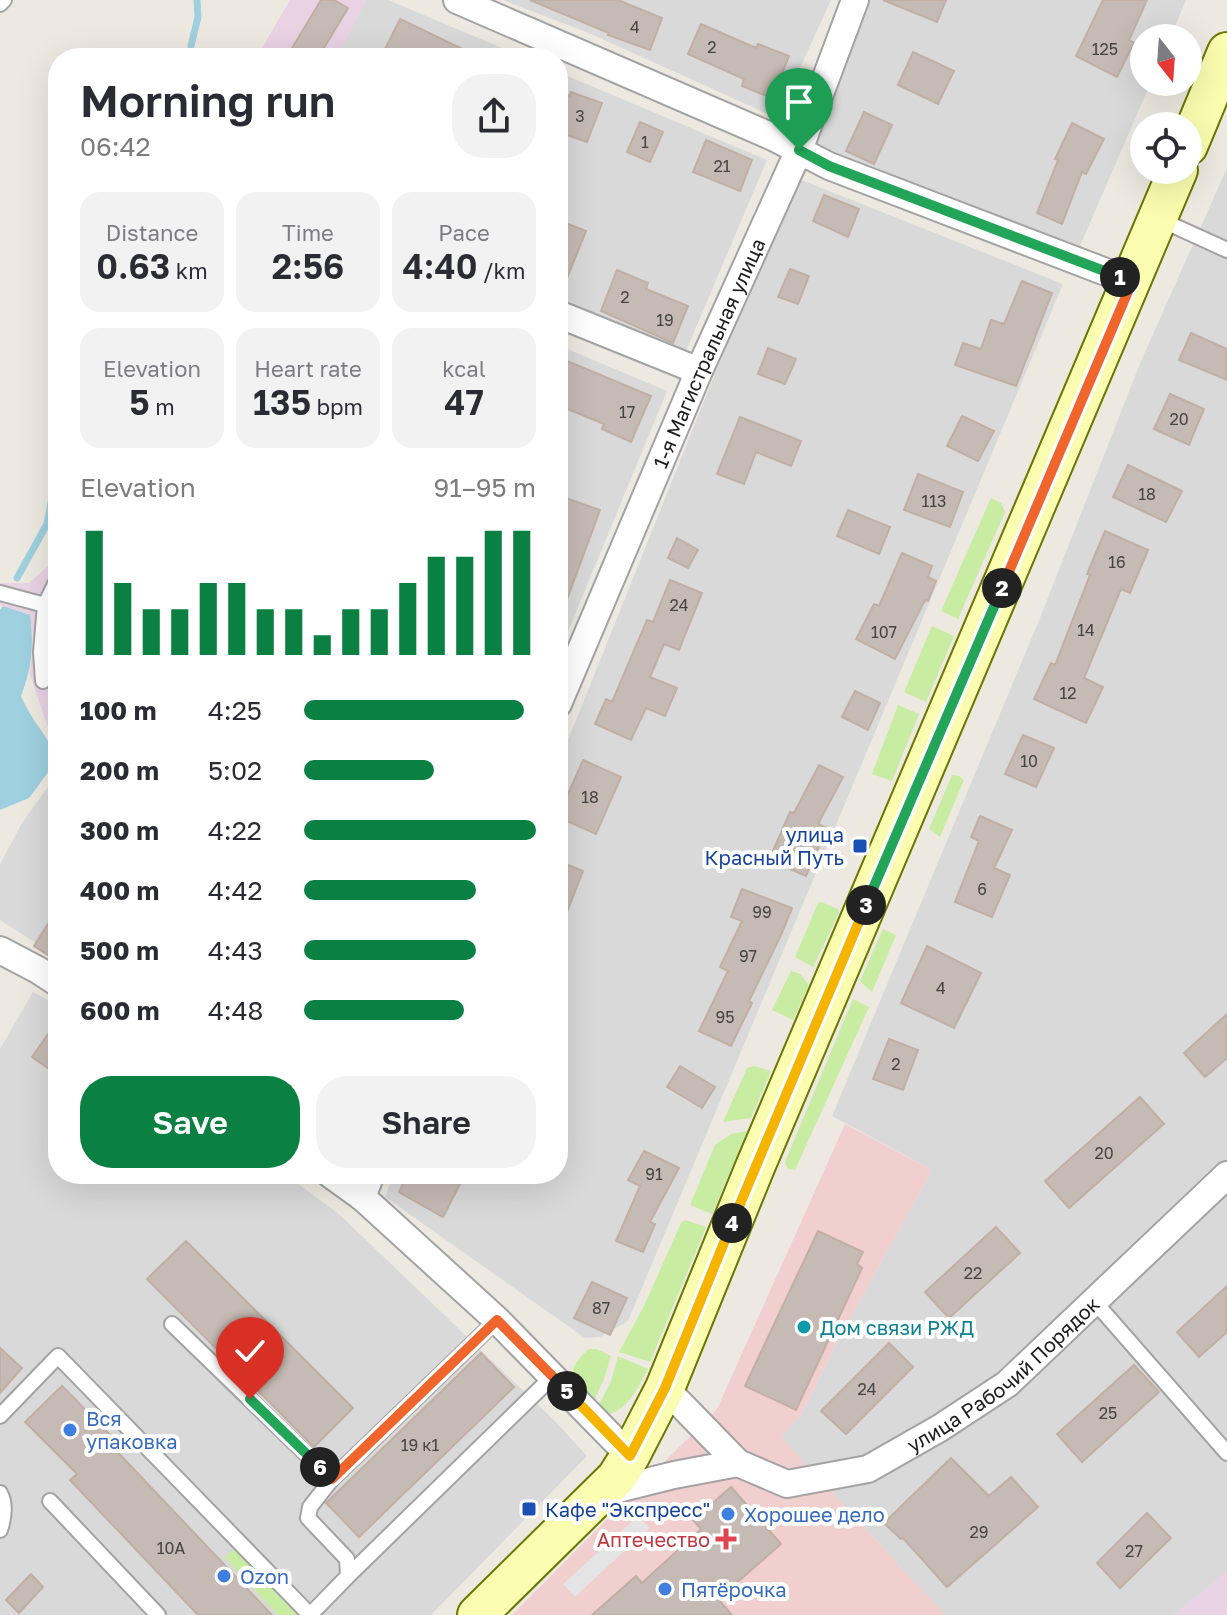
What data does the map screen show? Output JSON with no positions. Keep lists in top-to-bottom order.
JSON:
{
  "streets": {
    "street": ["1-я Магистральная улица", "улица Рабочий Порядок"]
  },
  "places": {
    "transit": ["улица Красный Путь", "Кафе \"Экспресс\""],
    "other": [
      "Дом связи РЖД",
      "Вся упаковка",
      "Хорошее дело",
      "Ozon",
      "Пятёрочка"
    ],
    "health": ["Аптечество"]
  },
  "house_numbers": [
    "4",
    "2",
    "125",
    "3",
    "1",
    "21",
    "2",
    "19",
    "17",
    "20",
    "18",
    "113",
    "16",
    "24",
    "14",
    "107",
    "12",
    "10",
    "18",
    "6",
    "99",
    "97",
    "4",
    "95",
    "2",
    "20",
    "91",
    "22",
    "87",
    "24",
    "25",
    "19 к1",
    "29",
    "10А",
    "27"
  ],
  "north": "bottom",
  "page": {
    "heading": ["Morning run", "06:42"],
    "stats": [
      ["Distance", "0.63 km"],
      ["Time", "2:56"],
      ["Pace", "4:40 /km"],
      ["Elevation", "5 m"],
      ["Heart rate", "135 bpm"],
      ["kcal", "47"]
    ],
    "pins": [
      "1",
      "2",
      "3",
      "4",
      "5",
      "6"
    ],
    "chart": ["Elevation", "91–95 m"],
    "list": [
      {
        "name": "100 m",
        "note": "4:25"
      },
      {
        "name": "200 m",
        "note": "5:02"
      },
      {
        "name": "300 m",
        "note": "4:22"
      },
      {
        "name": "400 m",
        "note": "4:42"
      },
      {
        "name": "500 m",
        "note": "4:43"
      },
      {
        "name": "600 m",
        "note": "4:48"
      }
    ],
    "buttons": ["Save", "Share"]
  }
}
